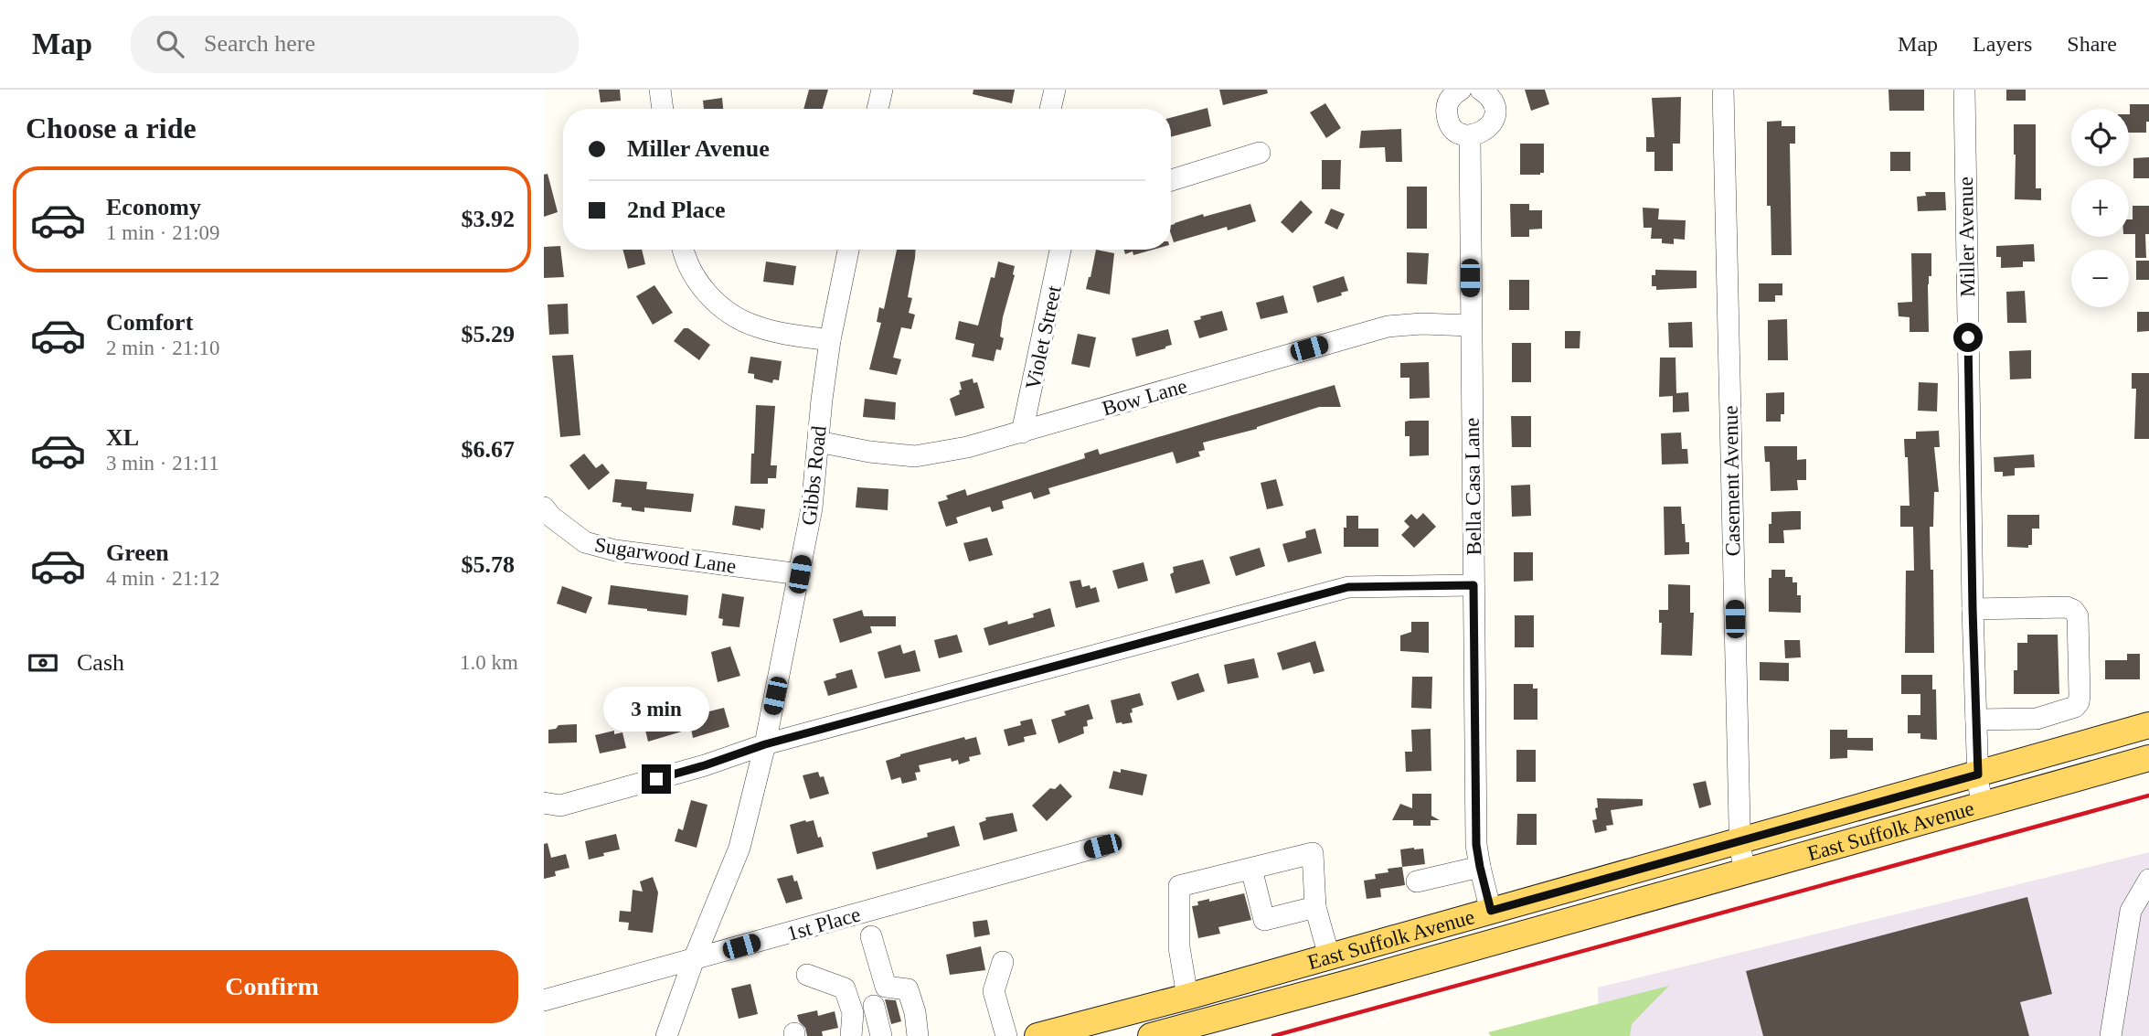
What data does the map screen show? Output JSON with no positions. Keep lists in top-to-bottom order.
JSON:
{
  "streets": {
    "main road": ["East Suffolk Avenue"],
    "street": [
      "Miller Avenue",
      "Violet Street",
      "Bow Lane",
      "Gibbs Road",
      "Casement Avenue",
      "Bella Casa Lane",
      "Sugarwood Lane",
      "1st Place"
    ]
  },
  "crossings": [
    ["Miller Avenue", "East Suffolk Avenue"],
    ["Violet Street", "Bow Lane"],
    ["Bow Lane", "Gibbs Road"],
    ["Bow Lane", "Bella Casa Lane"],
    ["Gibbs Road", "Sugarwood Lane"],
    ["Gibbs Road", "1st Place"],
    ["Casement Avenue", "East Suffolk Avenue"],
    ["Bella Casa Lane", "East Suffolk Avenue"]
  ],
  "page": {
    "header": "Map",
    "search": "Search here",
    "nav": ["Map", "Layers", "Share"],
    "heading": "Choose a ride",
    "map_buttons": ["+", "−"],
    "banner": ["Miller Avenue", "2nd Place"],
    "list": [
      {
        "name": "Economy",
        "note": "1 min · 21:09",
        "value": "$3.92"
      },
      {
        "name": "Comfort",
        "note": "2 min · 21:10",
        "value": "$5.29"
      },
      {
        "name": "XL",
        "note": "3 min · 21:11",
        "value": "$6.67"
      },
      {
        "name": "Green",
        "note": "4 min · 21:12",
        "value": "$5.78"
      }
    ],
    "pay": ["Cash", "1.0 km"],
    "bubble": "3 min",
    "buttons": "Confirm"
  }
}
